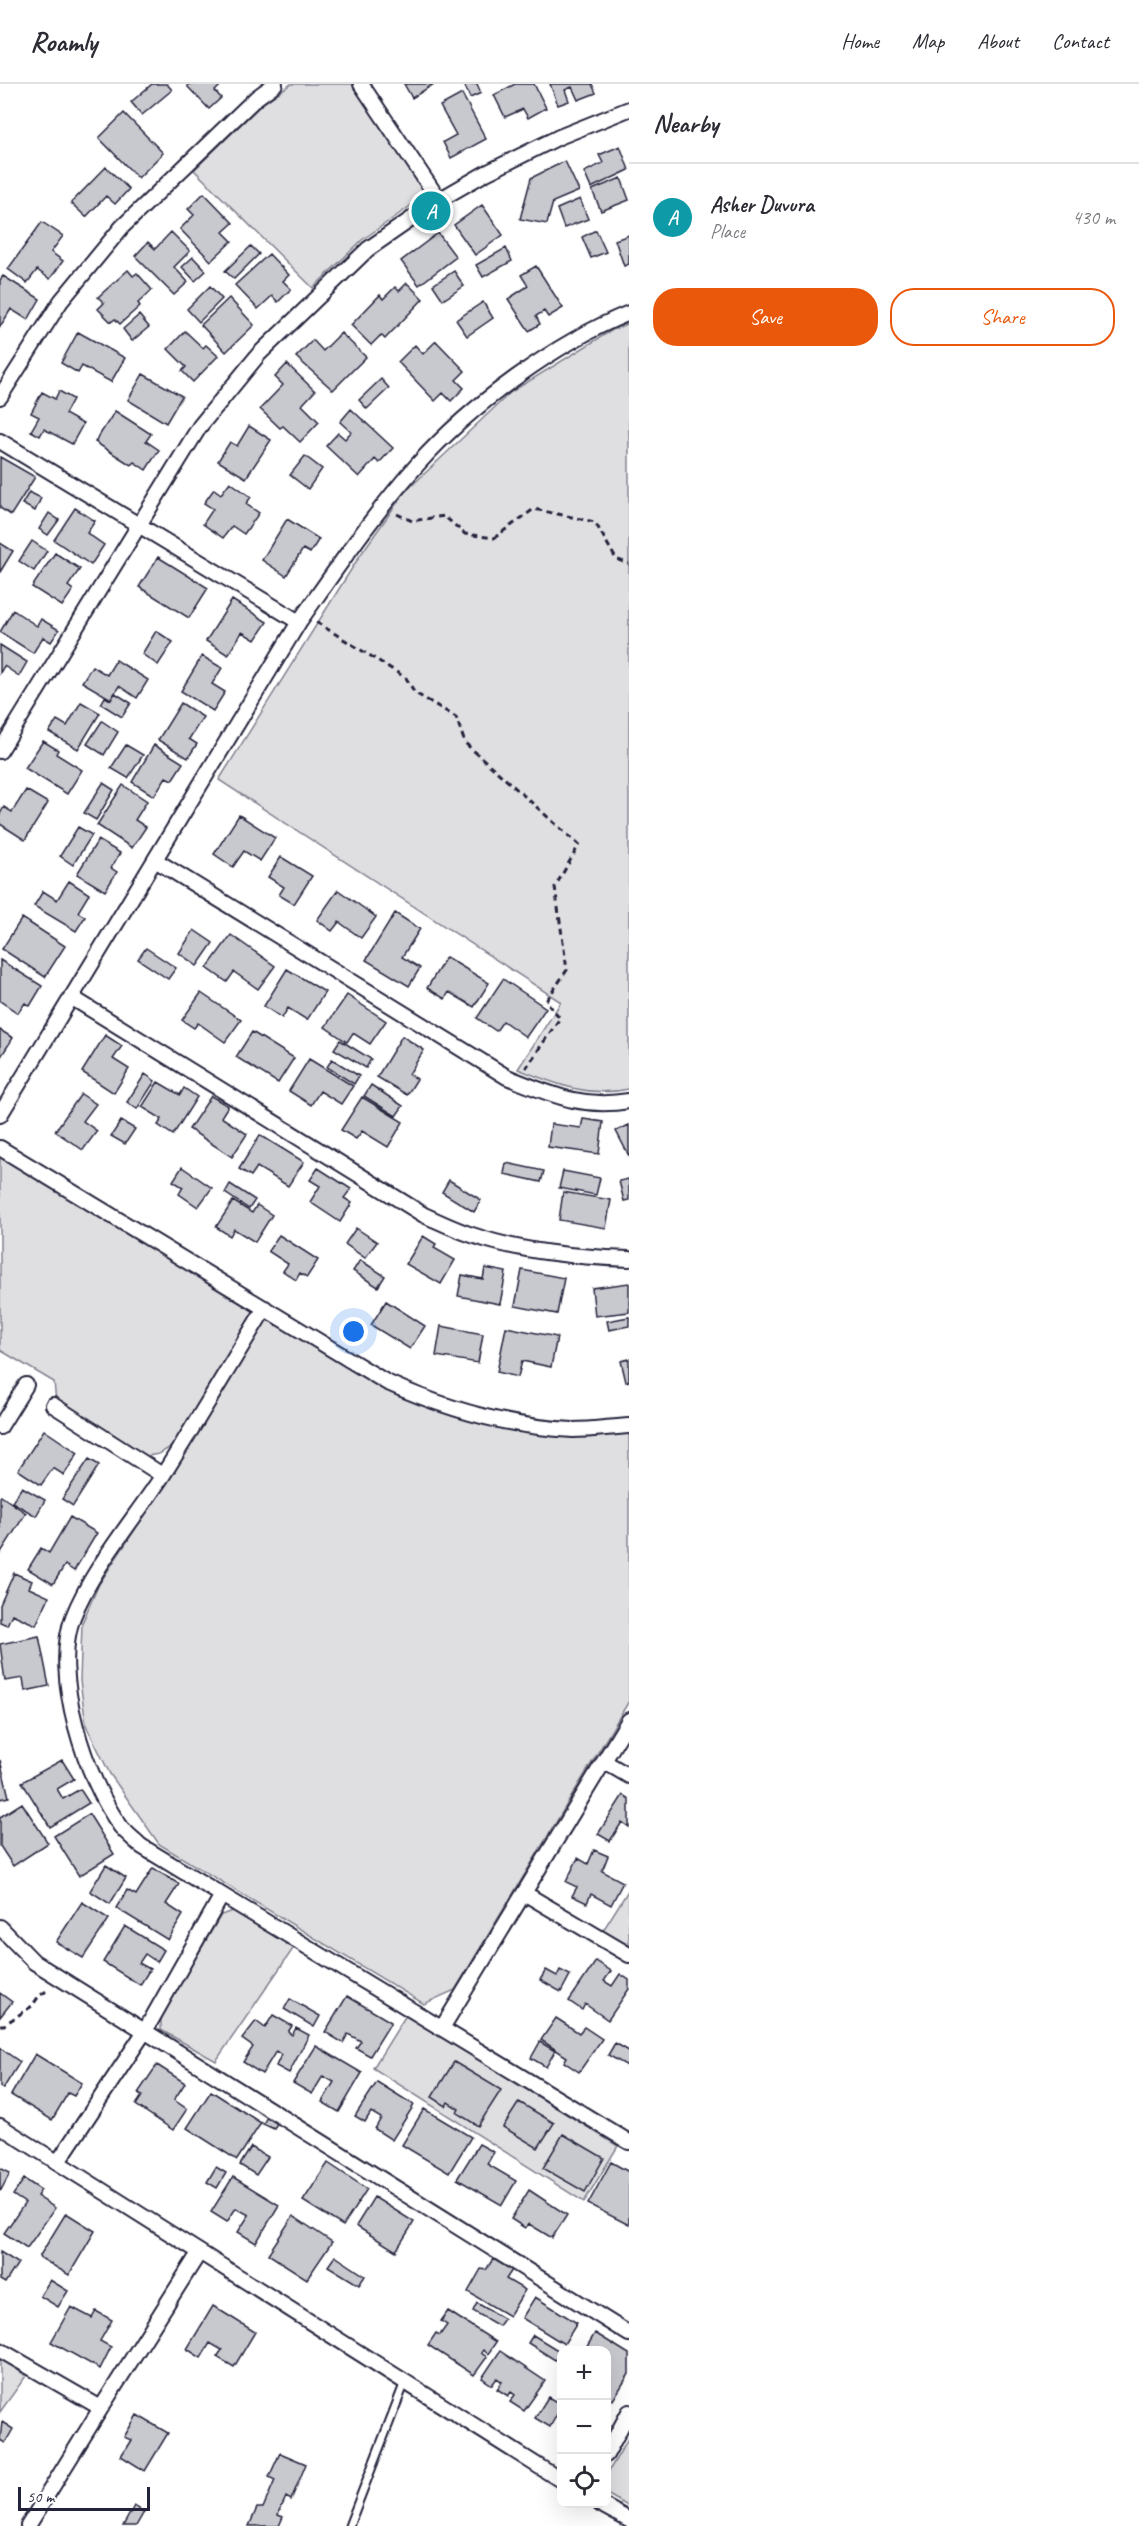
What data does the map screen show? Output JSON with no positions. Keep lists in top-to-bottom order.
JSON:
{
  "scale_bar": "50 m",
  "page": {
    "header": "Roamly",
    "nav": [
      "Home",
      "Map",
      "About",
      "Contact"
    ],
    "heading": "Nearby",
    "list": [
      {
        "mark": "A",
        "name": "Asher Duvura",
        "note": "Place",
        "value": "430 m"
      }
    ],
    "pins": "A",
    "buttons": ["Save", "Share"],
    "map_buttons": ["+", "−"],
    "scale": "50 m"
  }
}
